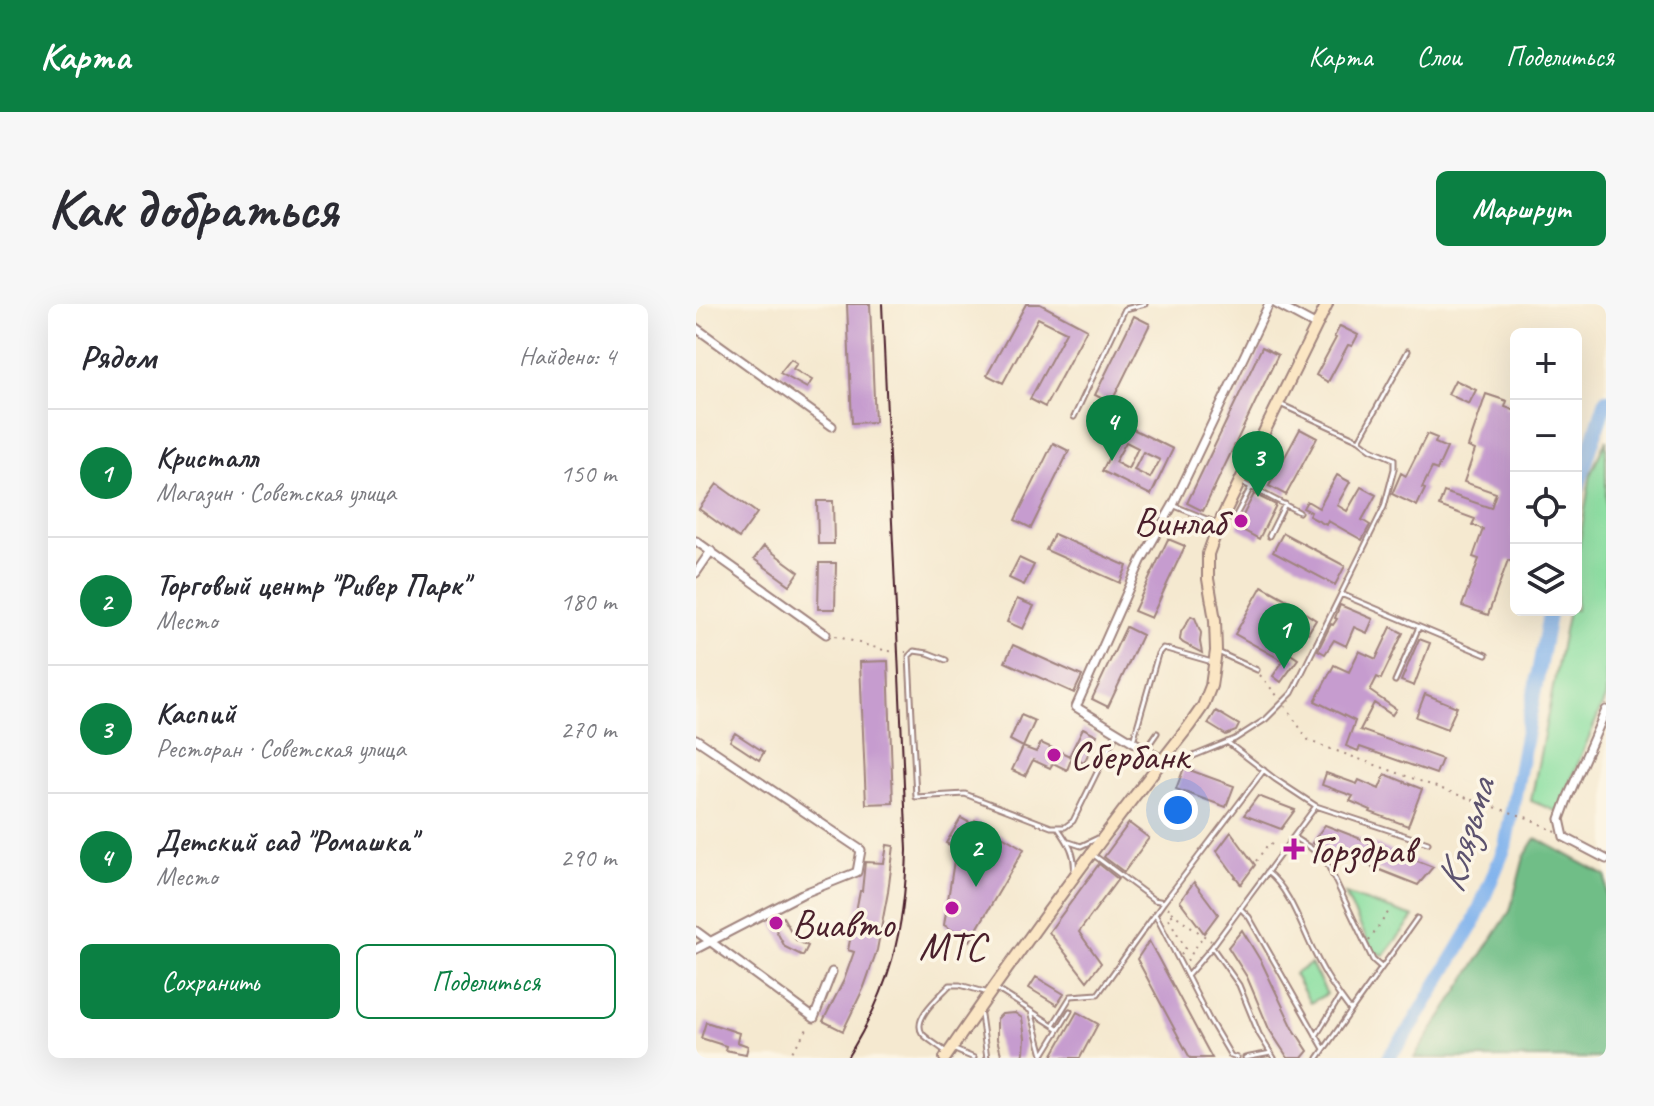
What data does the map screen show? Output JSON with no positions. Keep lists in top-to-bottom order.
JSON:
{
  "water": ["Клязьма"],
  "places": {
    "other": [
      "Винлаб",
      "Сбербанк",
      "МТС",
      "Виавто"
    ],
    "health": ["Горздрав"]
  },
  "page": {
    "header": "Карта",
    "nav": ["Карта", "Слои", "Поделиться"],
    "buttons": [
      "Маршрут",
      ["Сохранить", "Поделиться"]
    ],
    "title": "Как добраться",
    "heading": ["Рядом", "Найдено: 4"],
    "map_buttons": ["+", "−"],
    "pins": [
      "4",
      "3",
      "1",
      "2"
    ],
    "list": [
      {
        "mark": "1",
        "name": "Кристалл",
        "note": "Магазин · Советская улица",
        "value": "150 m"
      },
      {
        "mark": "2",
        "name": "Торговый центр \"Ривер Парк\"",
        "note": "Место",
        "value": "180 m"
      },
      {
        "mark": "3",
        "name": "Каспий",
        "note": "Ресторан · Советская улица",
        "value": "270 m"
      },
      {
        "mark": "4",
        "name": "Детский сад \"Ромашка\"",
        "note": "Место",
        "value": "290 m"
      }
    ]
  }
}
